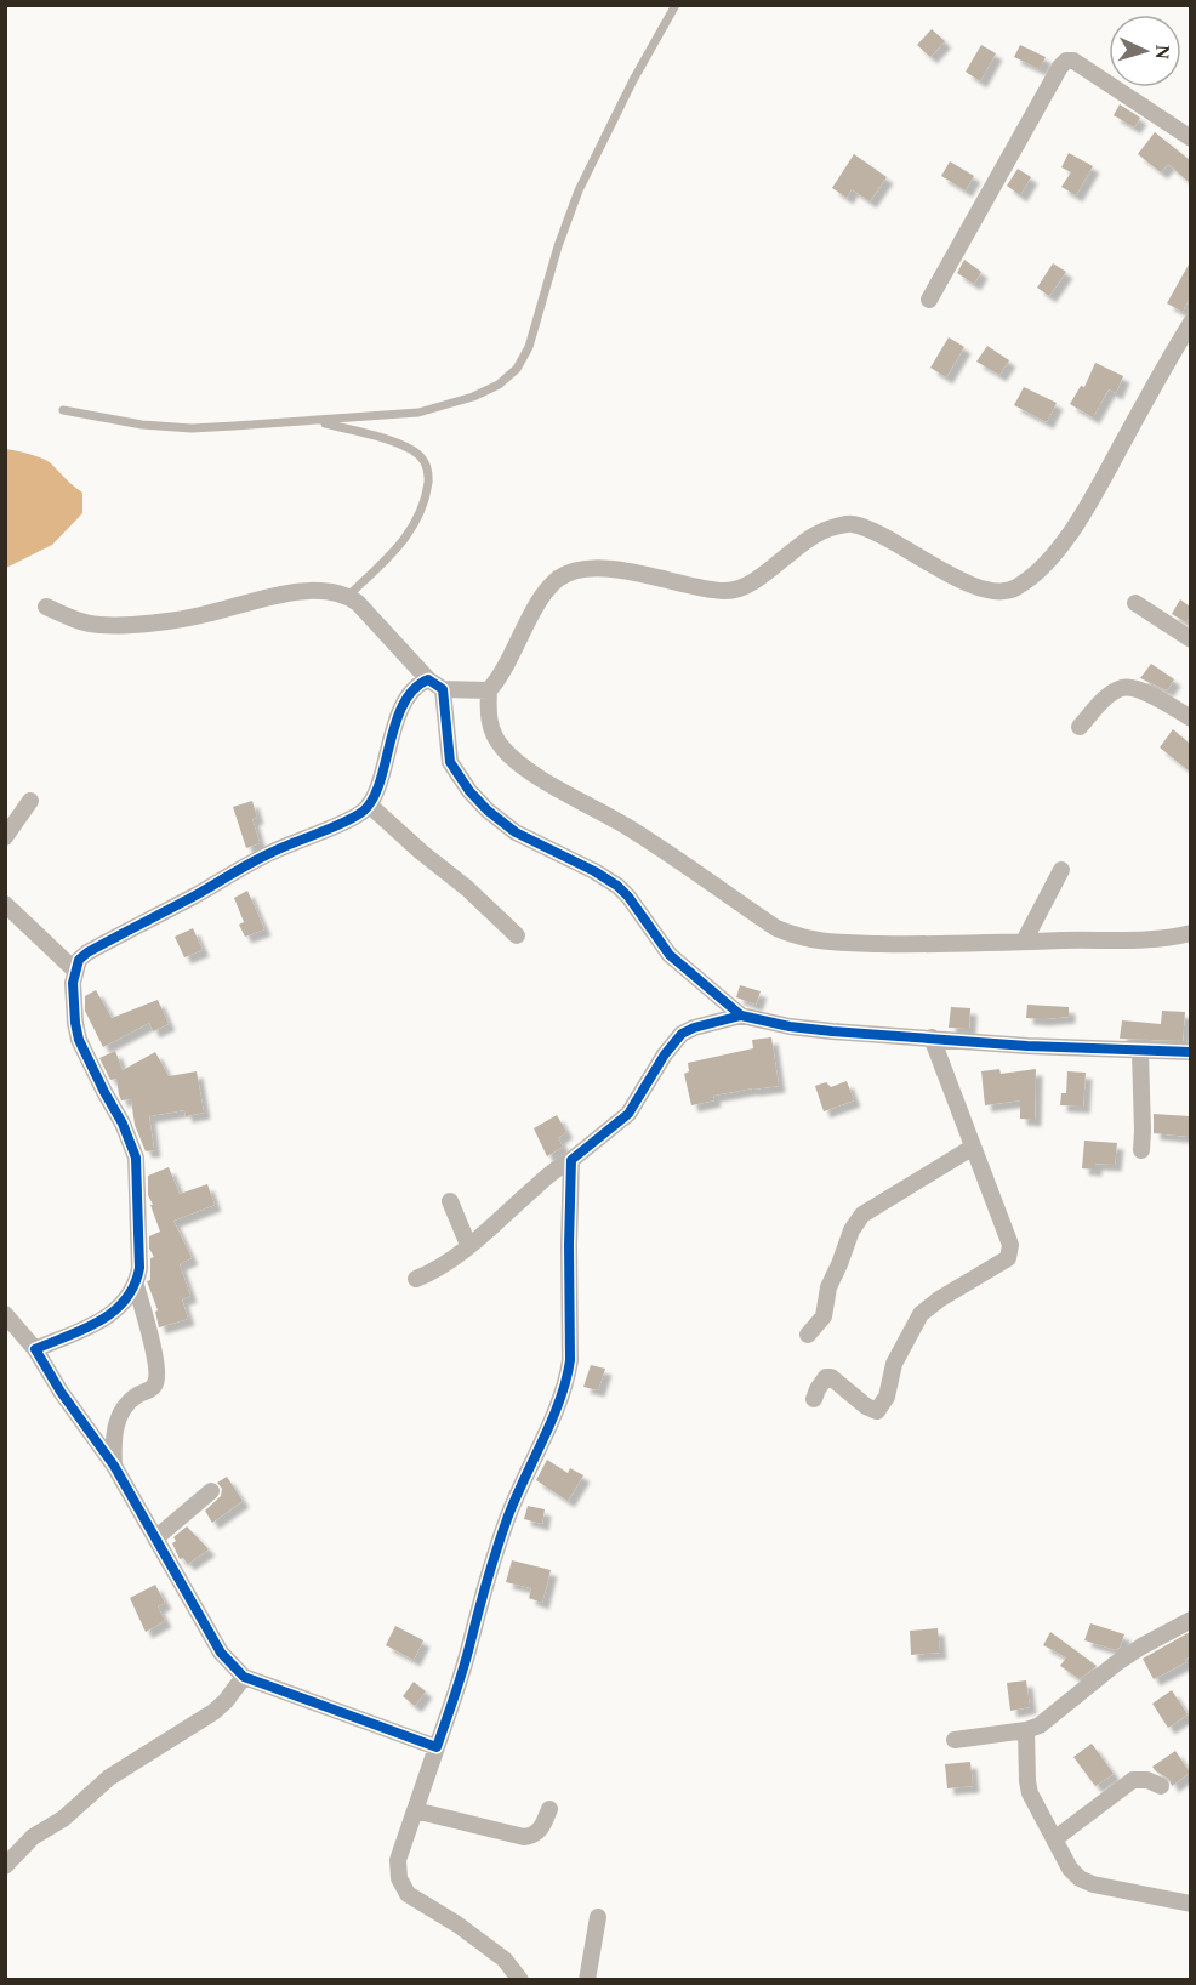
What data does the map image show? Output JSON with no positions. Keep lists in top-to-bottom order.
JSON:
{
  "north": "right"
}
